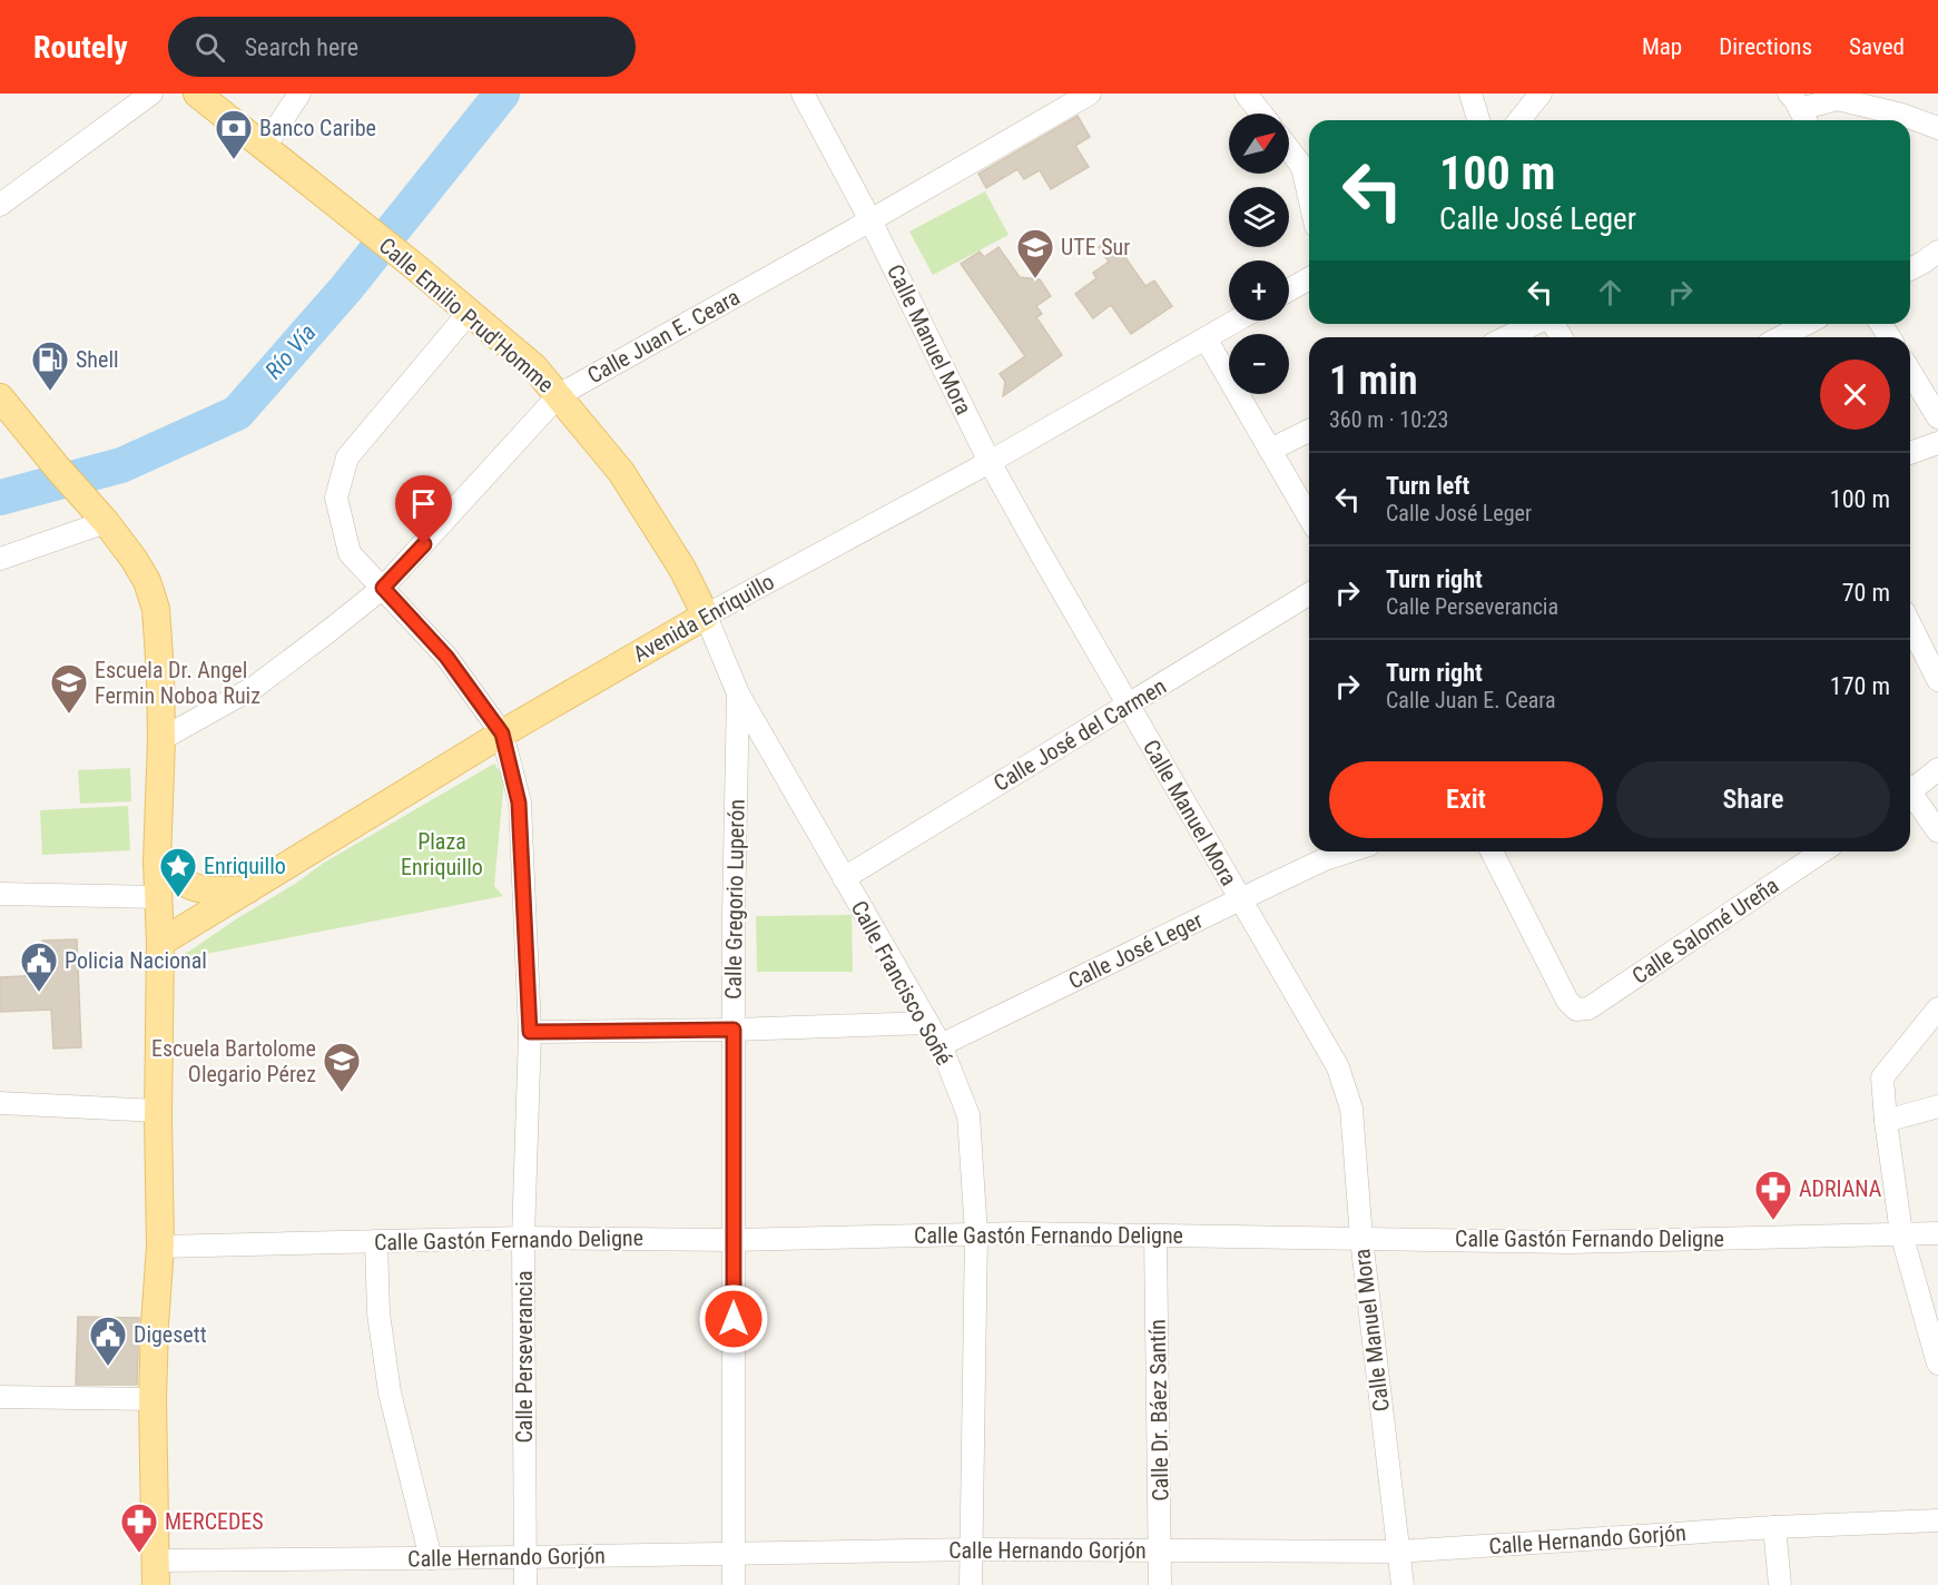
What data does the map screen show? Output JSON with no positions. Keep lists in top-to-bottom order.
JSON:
{
  "streets": {
    "main road": ["Calle Emilio Prud'Homme", "Avenida Enriquillo"],
    "street": [
      "Calle Juan E. Ceara",
      "Calle Manuel Mora",
      "Calle José del Carmen",
      "Calle Gregorio Luperón",
      "Calle Salomé Ureña",
      "Calle José Leger",
      "Calle Francisco Soñé",
      "Calle Gastón Fernando Deligne",
      "Calle Perseverancia",
      "Calle Dr. Báez Santín",
      "Calle Hernando Gorjón"
    ]
  },
  "crossings": [
    ["Calle Emilio Prud'Homme", "Calle Juan E. Ceara"],
    ["Calle Emilio Prud'Homme", "Avenida Enriquillo"],
    ["Calle Emilio Prud'Homme", "Calle Francisco Soñé"],
    ["Calle Emilio Prud'Homme", "Calle Perseverancia"],
    ["Calle Juan E. Ceara", "Calle Manuel Mora"],
    ["Calle Juan E. Ceara", "Calle Perseverancia"],
    ["Calle Manuel Mora", "Avenida Enriquillo"],
    ["Calle Manuel Mora", "Calle José del Carmen"],
    ["Calle Manuel Mora", "Calle José Leger"],
    ["Calle Manuel Mora", "Calle Gastón Fernando Deligne"],
    ["Calle Manuel Mora", "Calle Hernando Gorjón"],
    ["Avenida Enriquillo", "Calle Francisco Soñé"],
    ["Avenida Enriquillo", "Calle Perseverancia"],
    ["Calle José del Carmen", "Calle Francisco Soñé"],
    ["Calle Gregorio Luperón", "Calle Francisco Soñé"],
    ["Calle Gregorio Luperón", "Calle Gastón Fernando Deligne"],
    ["Calle Gregorio Luperón", "Calle Hernando Gorjón"],
    ["Calle José Leger", "Calle Francisco Soñé"],
    ["Calle Francisco Soñé", "Calle Gastón Fernando Deligne"],
    ["Calle Francisco Soñé", "Calle Hernando Gorjón"],
    ["Calle Gastón Fernando Deligne", "Calle Perseverancia"],
    ["Calle Gastón Fernando Deligne", "Calle Dr. Báez Santín"],
    ["Calle Perseverancia", "Calle Hernando Gorjón"],
    ["Calle Dr. Báez Santín", "Calle Hernando Gorjón"]
  ],
  "water": ["Río Vía"],
  "parks": ["Plaza Enriquillo"],
  "places": {
    "bank": ["Banco Caribe"],
    "school or university": ["UTE Sur", "Escuela Dr. Angel Fermin Noboa Ruiz", "Escuela Bartolome Olegario Pérez"],
    "fuel station": ["Shell"],
    "place": ["Enriquillo"],
    "public building": ["Policia Nacional", "Digesett"],
    "pharmacy": ["ADRIANA", "MERCEDES"]
  },
  "north": "top right",
  "page": {
    "header": "Routely",
    "search": "Search here",
    "nav": ["Map", "Directions", "Saved"],
    "map_buttons": ["+", "−"],
    "turn": ["100 m", "Calle José Leger"],
    "heading": ["1 min", "360 m · 10:23"],
    "list": [
      {
        "name": "Turn left",
        "note": "Calle José Leger",
        "value": "100 m"
      },
      {
        "name": "Turn right",
        "note": "Calle Perseverancia",
        "value": "70 m"
      },
      {
        "name": "Turn right",
        "note": "Calle Juan E. Ceara",
        "value": "170 m"
      }
    ],
    "buttons": ["Exit", "Share"]
  }
}
